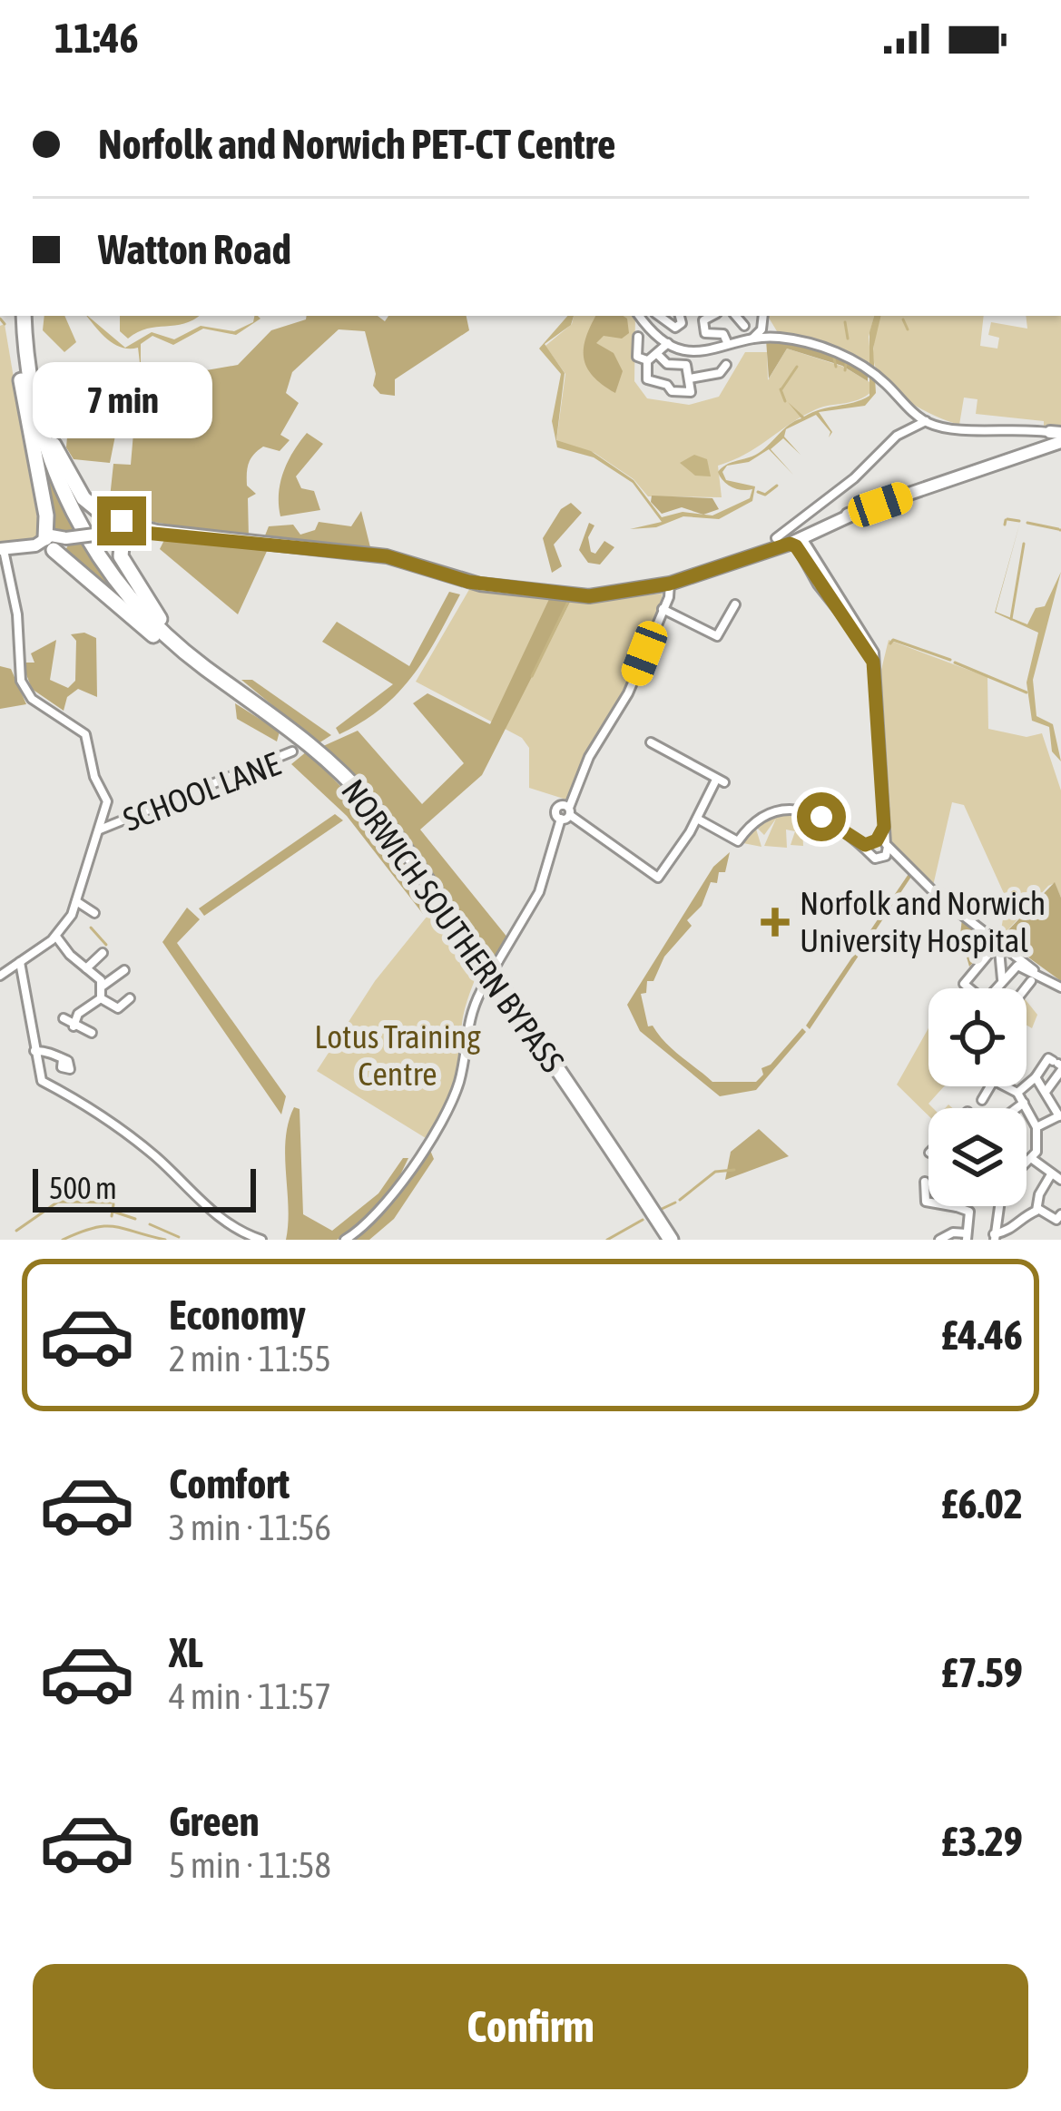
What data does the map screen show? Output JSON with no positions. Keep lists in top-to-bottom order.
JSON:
{
  "streets": {
    "highway": ["NORWICH SOUTHERN BYPASS"],
    "street": ["SCHOOL LANE"]
  },
  "parks": ["Lotus Training Centre"],
  "places": {
    "health": ["Norfolk and Norwich University Hospital"]
  },
  "scale_bar": "500 m",
  "page": {
    "status": "11:46",
    "banner": ["Norfolk and Norwich PET-CT Centre", "Watton Road"],
    "bubble": "7 min",
    "scale": "500 m",
    "list": [
      {
        "name": "Economy",
        "note": "2 min · 11:55",
        "value": "£4.46"
      },
      {
        "name": "Comfort",
        "note": "3 min · 11:56",
        "value": "£6.02"
      },
      {
        "name": "XL",
        "note": "4 min · 11:57",
        "value": "£7.59"
      },
      {
        "name": "Green",
        "note": "5 min · 11:58",
        "value": "£3.29"
      }
    ],
    "buttons": "Confirm"
  }
}
